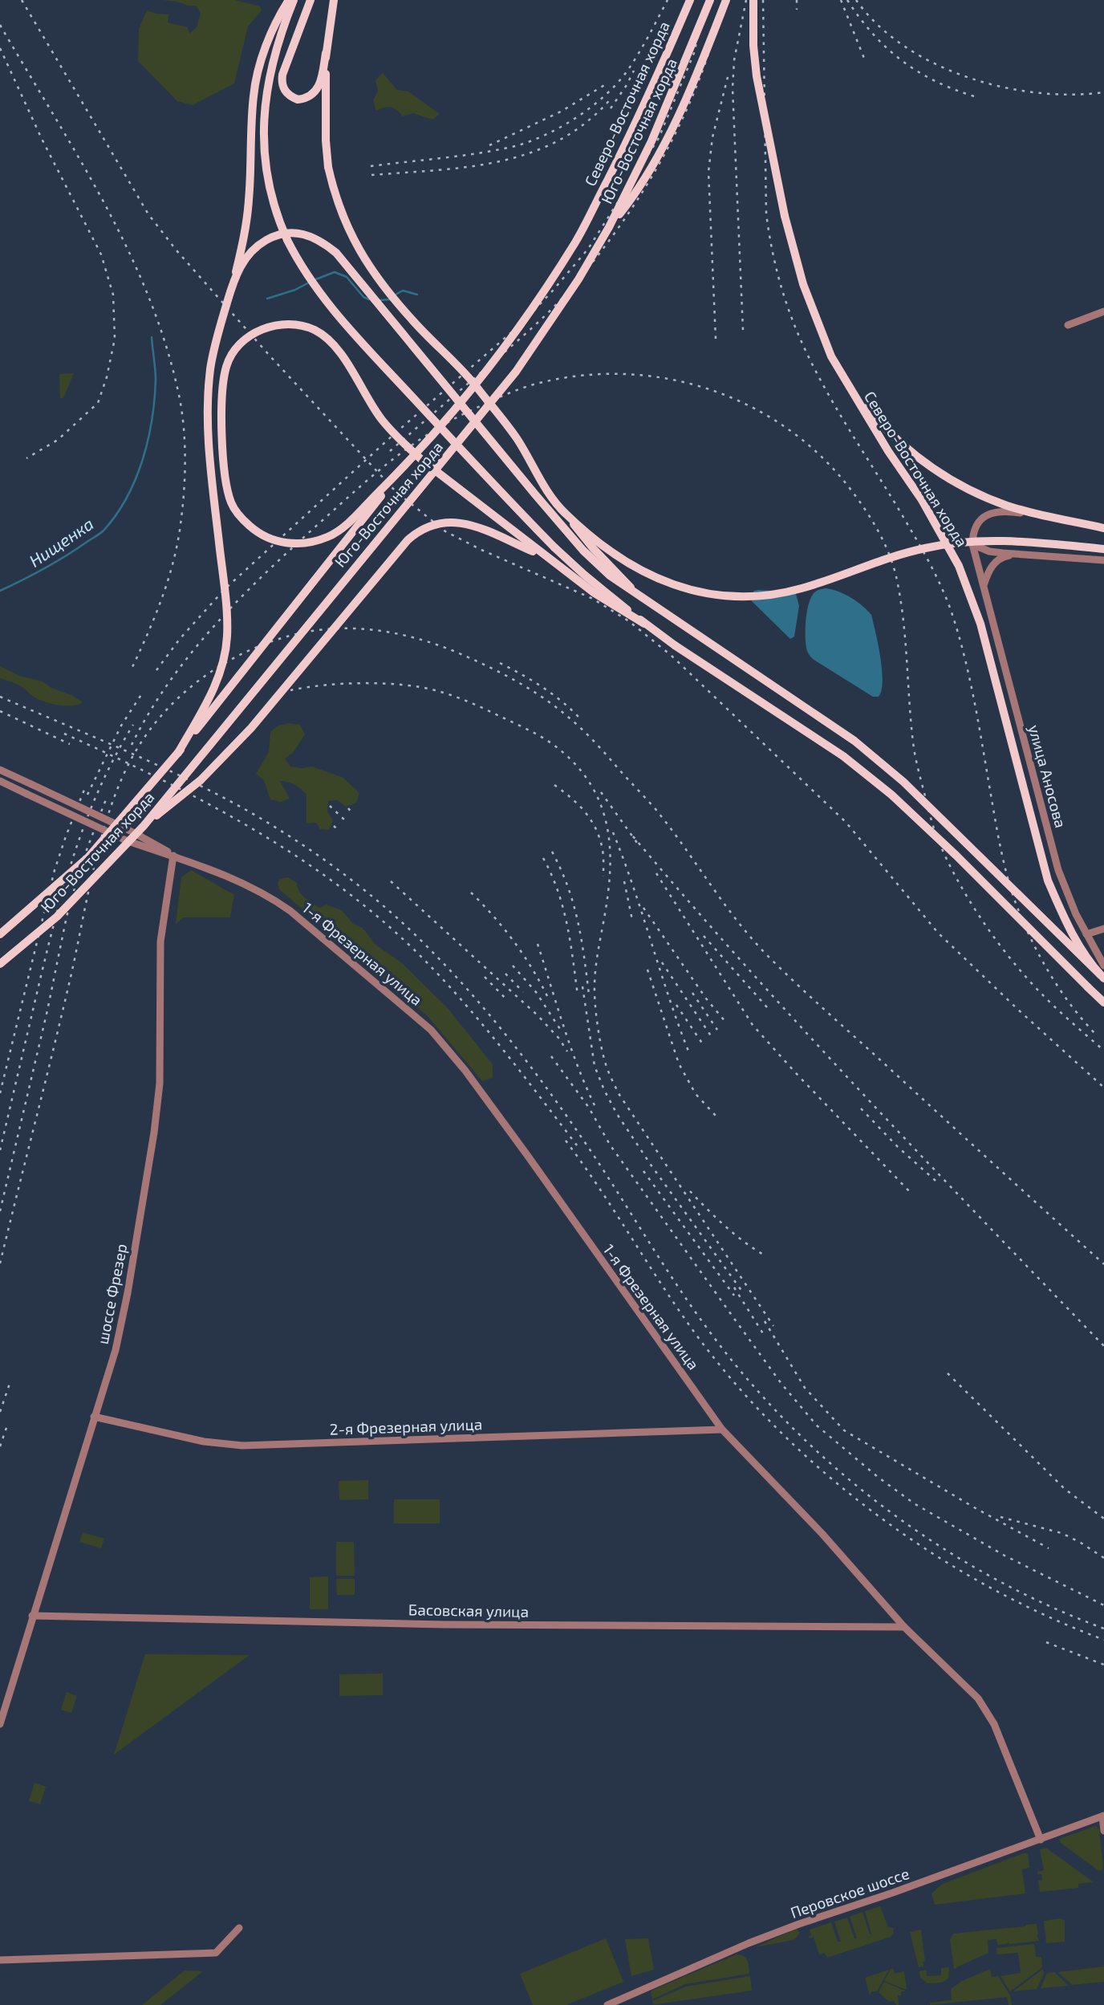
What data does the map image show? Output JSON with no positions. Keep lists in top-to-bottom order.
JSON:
{
  "streets": {
    "main road": ["Северо-Восточная хорда", "Юго-Восточная хорда"],
    "street": [
      "улица Аносова",
      "1-я Фрезерная улица",
      "шоссе Фрезер",
      "2-я Фрезерная улица",
      "Басовская улица",
      "Перовское шоссе"
    ]
  },
  "crossings": [
    ["Северо-Восточная хорда", "Юго-Восточная хорда"],
    ["1-я Фрезерная улица", "шоссе Фрезер"],
    ["1-я Фрезерная улица", "2-я Фрезерная улица"],
    ["1-я Фрезерная улица", "Басовская улица"],
    ["1-я Фрезерная улица", "Перовское шоссе"],
    ["шоссе Фрезер", "2-я Фрезерная улица"],
    ["шоссе Фрезер", "Басовская улица"]
  ],
  "water": ["Нищенка"]
}
